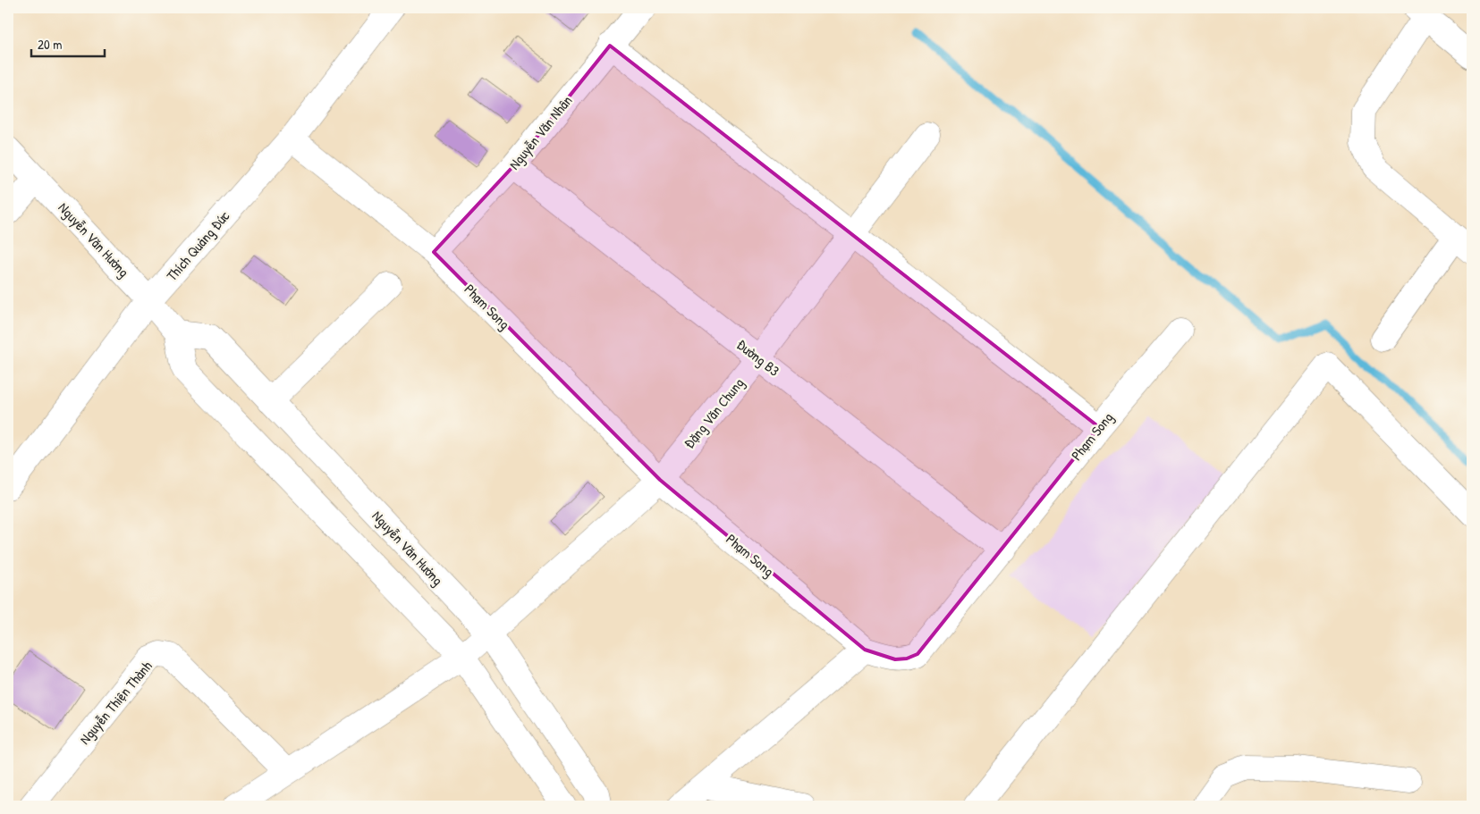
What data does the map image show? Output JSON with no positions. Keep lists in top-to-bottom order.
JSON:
{
  "streets": {
    "street": [
      "Nguyễn Văn Nhân",
      "Nguyễn Văn Hưởng",
      "Thích Quảng Đức",
      "Phạm Song",
      "Đường B3",
      "Đặng Văn Chung",
      "Nguyễn Thiện Thành"
    ]
  },
  "crossings": [
    ["Nguyễn Văn Nhân", "Phạm Song"],
    ["Nguyễn Văn Nhân", "Đường B3"],
    ["Nguyễn Văn Hưởng", "Thích Quảng Đức"],
    ["Nguyễn Văn Hưởng", "Đặng Văn Chung"],
    ["Thích Quảng Đức", "Phạm Song"],
    ["Phạm Song", "Đường B3"],
    ["Phạm Song", "Đặng Văn Chung"],
    ["Đường B3", "Đặng Văn Chung"],
    ["Đặng Văn Chung", "Nguyễn Thiện Thành"]
  ],
  "scale_bar": "20 m"
}
